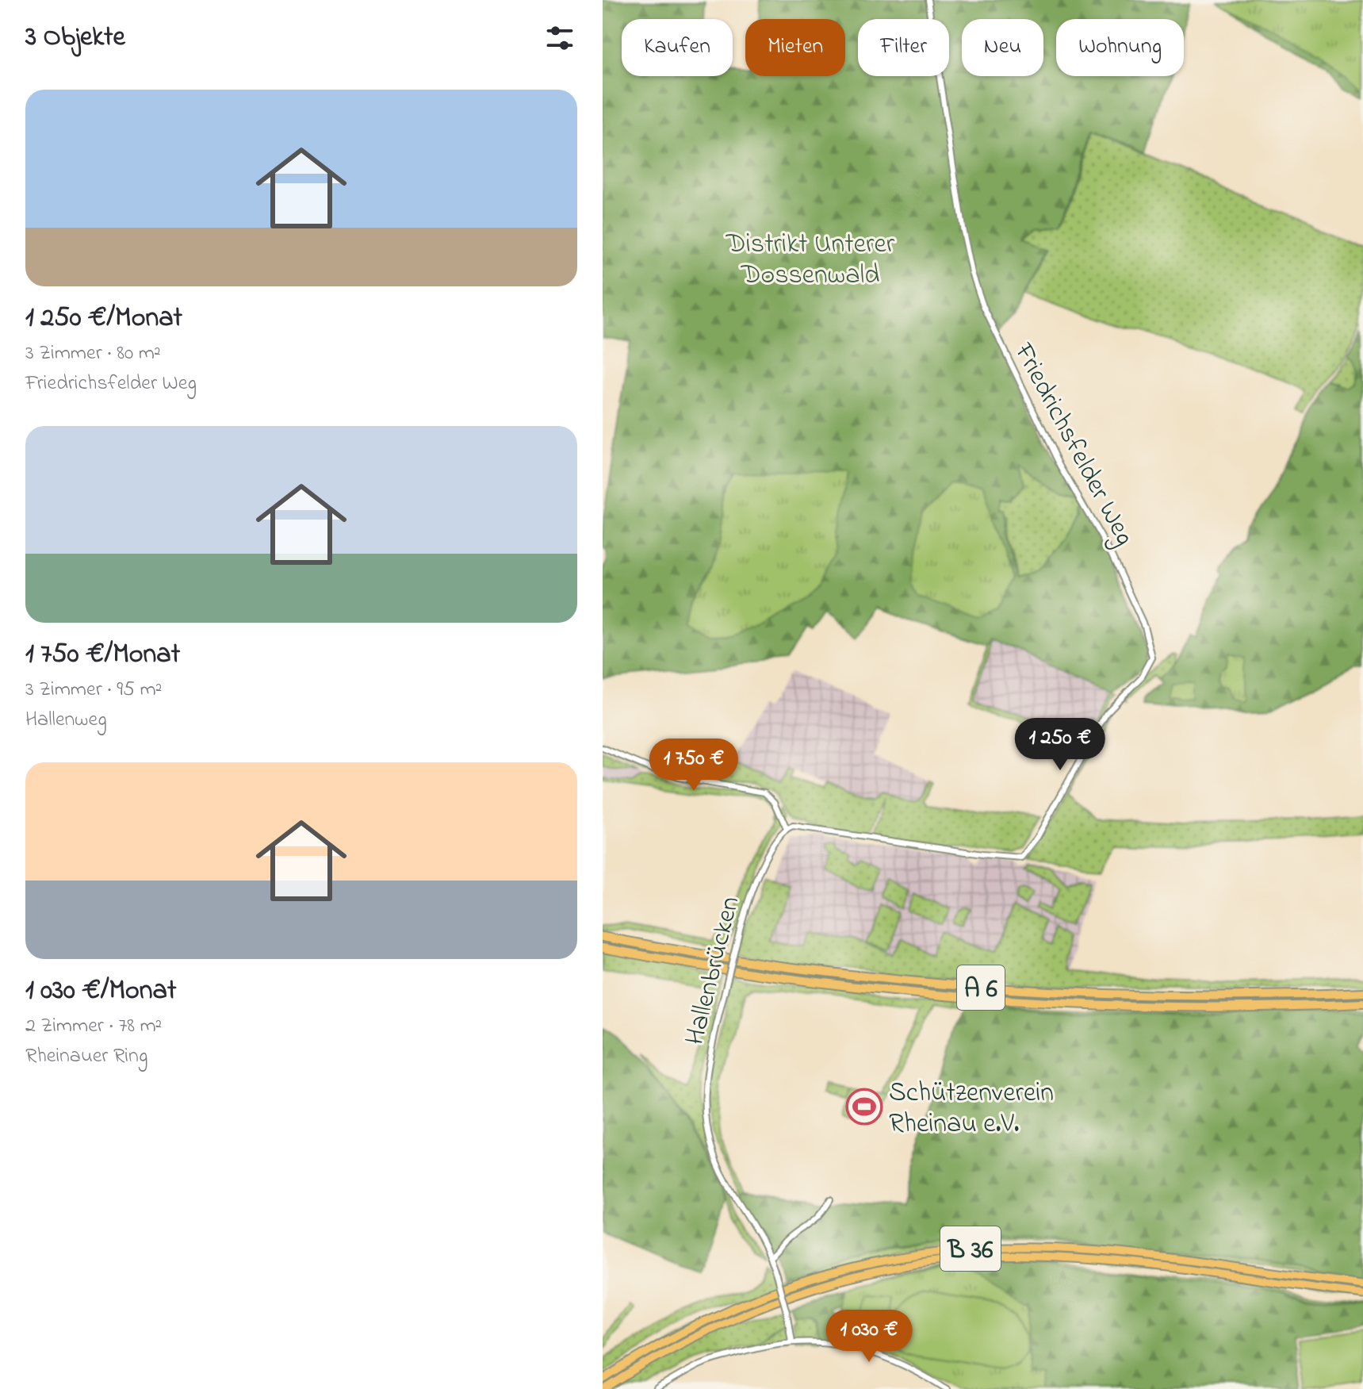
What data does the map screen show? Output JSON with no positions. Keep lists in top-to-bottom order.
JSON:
{
  "streets": {
    "highway": ["A 6", "B 36"],
    "street": ["Friedrichsfelder Weg", "Hallenbrücken"]
  },
  "crossings": [
    ["Friedrichsfelder Weg", "Hallenbrücken"]
  ],
  "parks": ["Distrikt Unterer Dossenwald"],
  "places": {
    "sports": ["Schützenverein Rheinau e.V."]
  },
  "page": {
    "heading": "3 Objekte",
    "chip": [
      "Kaufen",
      "Mieten",
      "Filter",
      "Neu",
      "Wohnung"
    ],
    "list": [
      {
        "name": "1 250 €/Monat",
        "note": "3 Zimmer · 80 m² · Friedrichsfelder Weg"
      },
      {
        "name": "1 750 €/Monat",
        "note": "3 Zimmer · 95 m² · Hallenweg"
      },
      {
        "name": "1 030 €/Monat",
        "note": "2 Zimmer · 78 m² · Rheinauer Ring"
      }
    ],
    "price": ["1 250 €", "1 750 €", "1 030 €"]
  }
}
